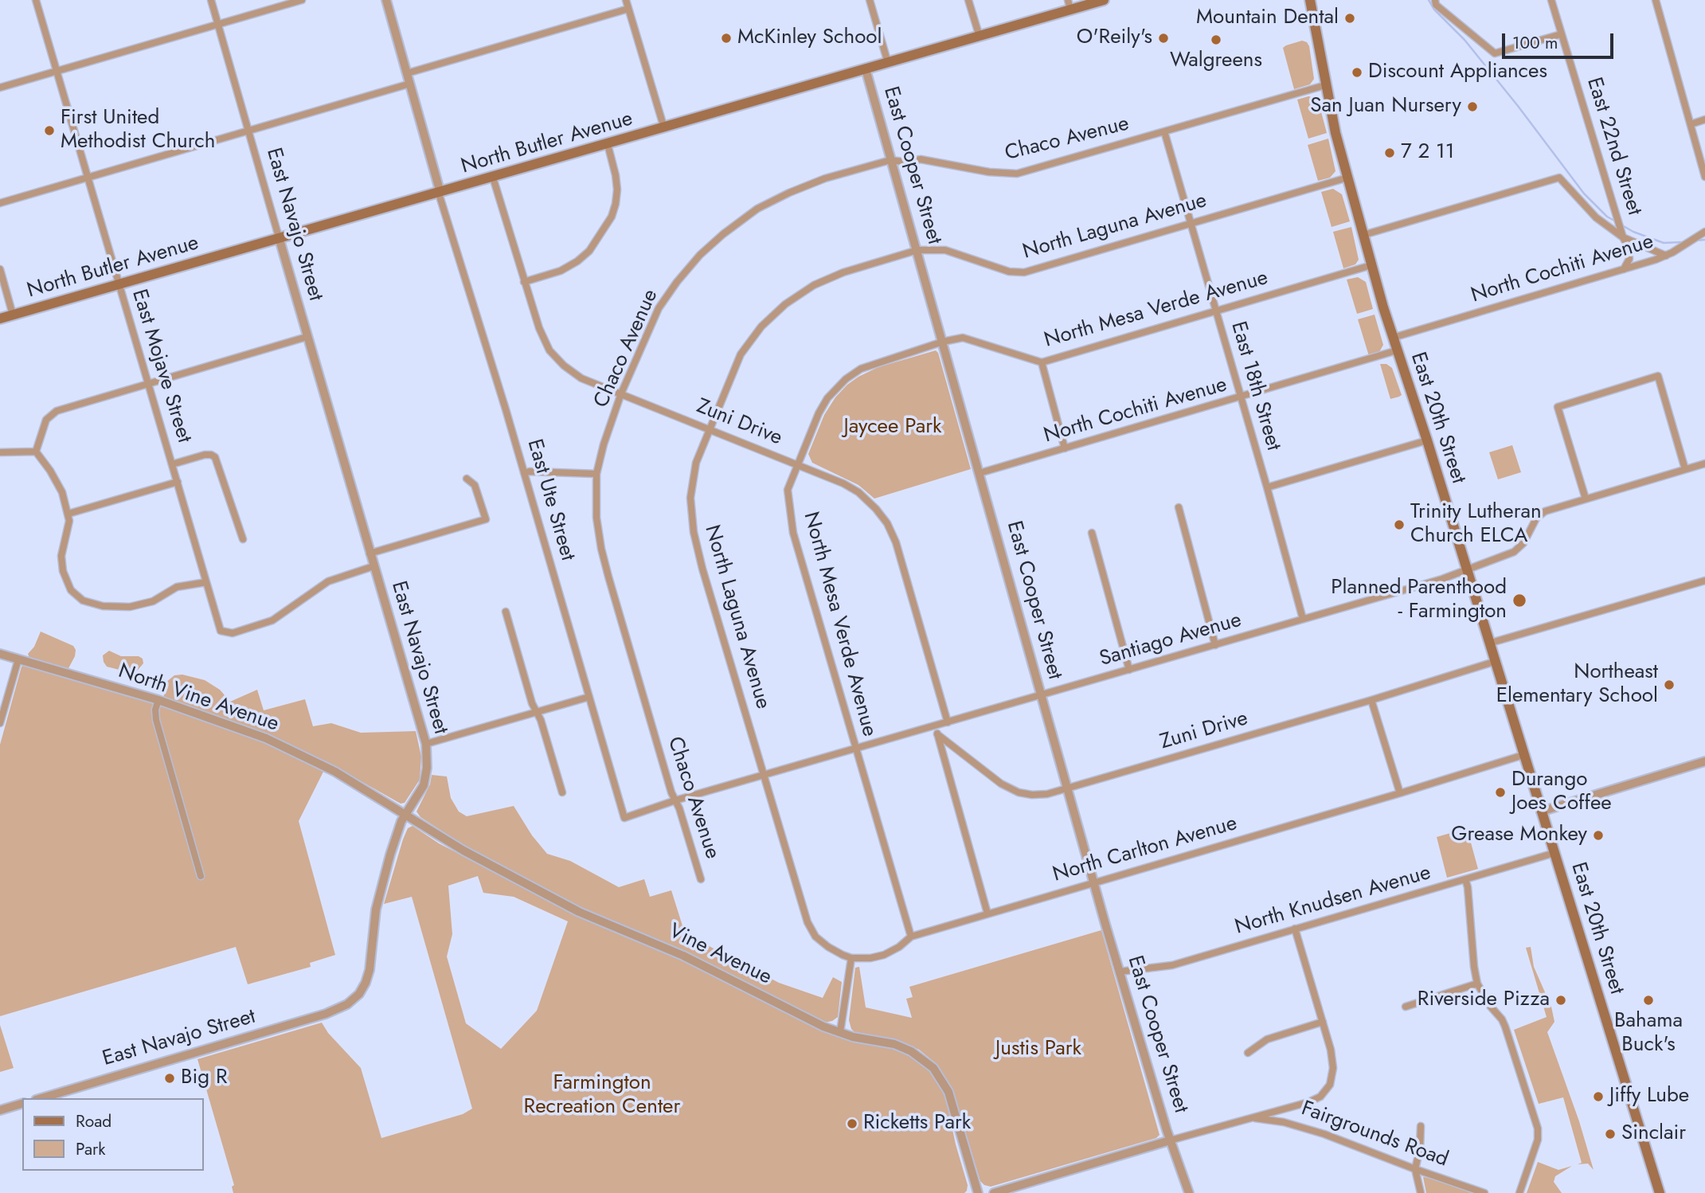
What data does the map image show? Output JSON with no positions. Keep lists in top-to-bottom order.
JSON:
{
  "streets": {
    "main road": ["North Butler Avenue", "East 20th Street"],
    "street": [
      "Chaco Avenue",
      "East 22nd Street",
      "East Cooper Street",
      "East Navajo Street",
      "North Laguna Avenue",
      "North Cochiti Avenue",
      "North Mesa Verde Avenue",
      "East Mojave Street",
      "East 18th Street",
      "Zuni Drive",
      "East Ute Street",
      "Santiago Avenue",
      "North Vine Avenue",
      "North Carlton Avenue",
      "North Knudsen Avenue",
      "Vine Avenue",
      "Fairgrounds Road"
    ]
  },
  "crossings": [
    ["Chaco Avenue", "East Cooper Street"],
    ["Chaco Avenue", "East 18th Street"],
    ["Chaco Avenue", "East 20th Street"],
    ["Chaco Avenue", "Zuni Drive"],
    ["Chaco Avenue", "Santiago Avenue"],
    ["North Butler Avenue", "East Cooper Street"],
    ["North Butler Avenue", "East Navajo Street"],
    ["North Butler Avenue", "East Mojave Street"],
    ["North Butler Avenue", "Zuni Drive"],
    ["North Butler Avenue", "East Ute Street"],
    ["East 22nd Street", "North Cochiti Avenue"],
    ["East Cooper Street", "North Laguna Avenue"],
    ["East Cooper Street", "North Cochiti Avenue"],
    ["East Cooper Street", "North Mesa Verde Avenue"],
    ["East Cooper Street", "Zuni Drive"],
    ["East Cooper Street", "Santiago Avenue"],
    ["East Cooper Street", "North Carlton Avenue"],
    ["East Cooper Street", "North Knudsen Avenue"],
    ["East Cooper Street", "Fairgrounds Road"],
    ["East Navajo Street", "East Mojave Street"],
    ["East Navajo Street", "Vine Avenue"],
    ["North Laguna Avenue", "East 18th Street"],
    ["North Laguna Avenue", "East 20th Street"],
    ["North Laguna Avenue", "Zuni Drive"],
    ["North Laguna Avenue", "Santiago Avenue"],
    ["North Laguna Avenue", "North Carlton Avenue"],
    ["North Cochiti Avenue", "East 18th Street"],
    ["North Cochiti Avenue", "East 20th Street"],
    ["North Mesa Verde Avenue", "East 18th Street"],
    ["North Mesa Verde Avenue", "East 20th Street"],
    ["North Mesa Verde Avenue", "Zuni Drive"],
    ["North Mesa Verde Avenue", "Santiago Avenue"],
    ["North Mesa Verde Avenue", "North Carlton Avenue"],
    ["East 18th Street", "Santiago Avenue"],
    ["East 20th Street", "Zuni Drive"],
    ["East 20th Street", "Santiago Avenue"],
    ["East 20th Street", "North Carlton Avenue"],
    ["East 20th Street", "North Knudsen Avenue"],
    ["Zuni Drive", "Santiago Avenue"],
    ["East Ute Street", "Santiago Avenue"],
    ["North Vine Avenue", "Vine Avenue"]
  ],
  "parks": ["Jaycee Park", "Justis Park", "Farmington Recreation Center"],
  "places": [
    "Mountain Dental",
    "McKinley School",
    "O'Reily's",
    "Walgreens",
    "Discount Appliances",
    "San Juan Nursery",
    "First United Methodist Church",
    "7 2 11",
    "Trinity Lutheran Church ELCA",
    "Planned Parenthood - Farmington",
    "Northeast Elementary School",
    "Durango Joes Coffee",
    "Grease Monkey",
    "Riverside Pizza",
    "Bahama Buck's",
    "Big R",
    "Jiffy Lube",
    "Ricketts Park",
    "Sinclair"
  ],
  "legend": ["Road", "Park"],
  "scale_bar": "100 m"
}
